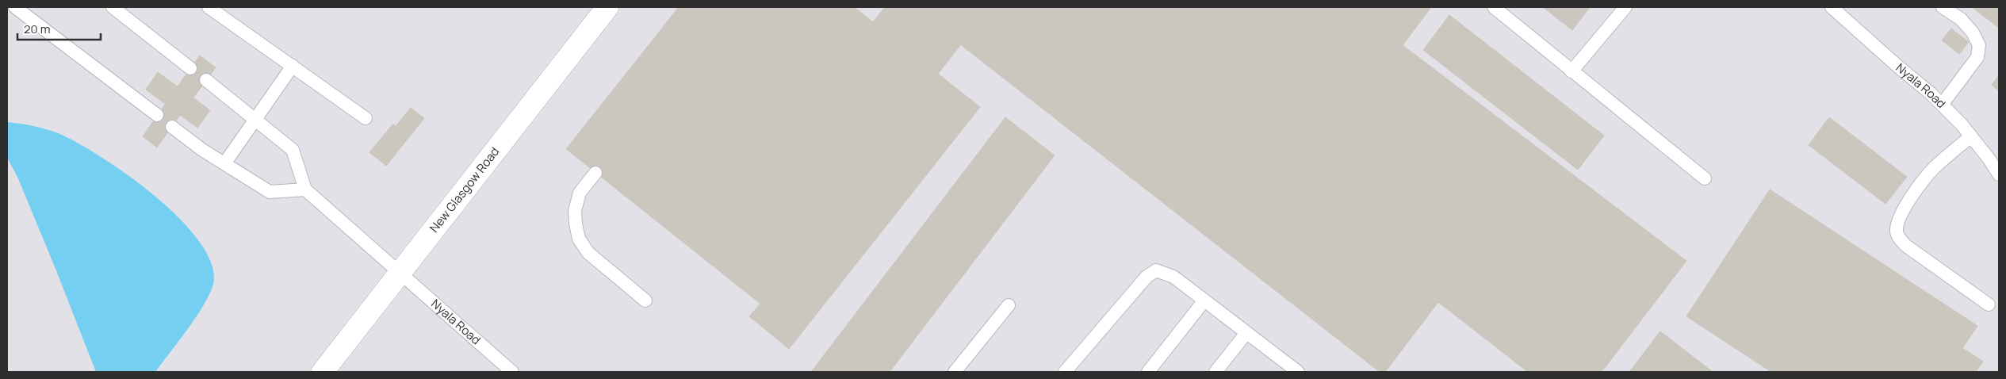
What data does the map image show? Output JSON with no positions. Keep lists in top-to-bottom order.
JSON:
{
  "streets": {
    "street": ["New Glasgow Road"],
    "lane": ["Nyala Road"]
  },
  "crossings": [
    ["Nyala Road", "New Glasgow Road"]
  ],
  "scale_bar": "20 m"
}
